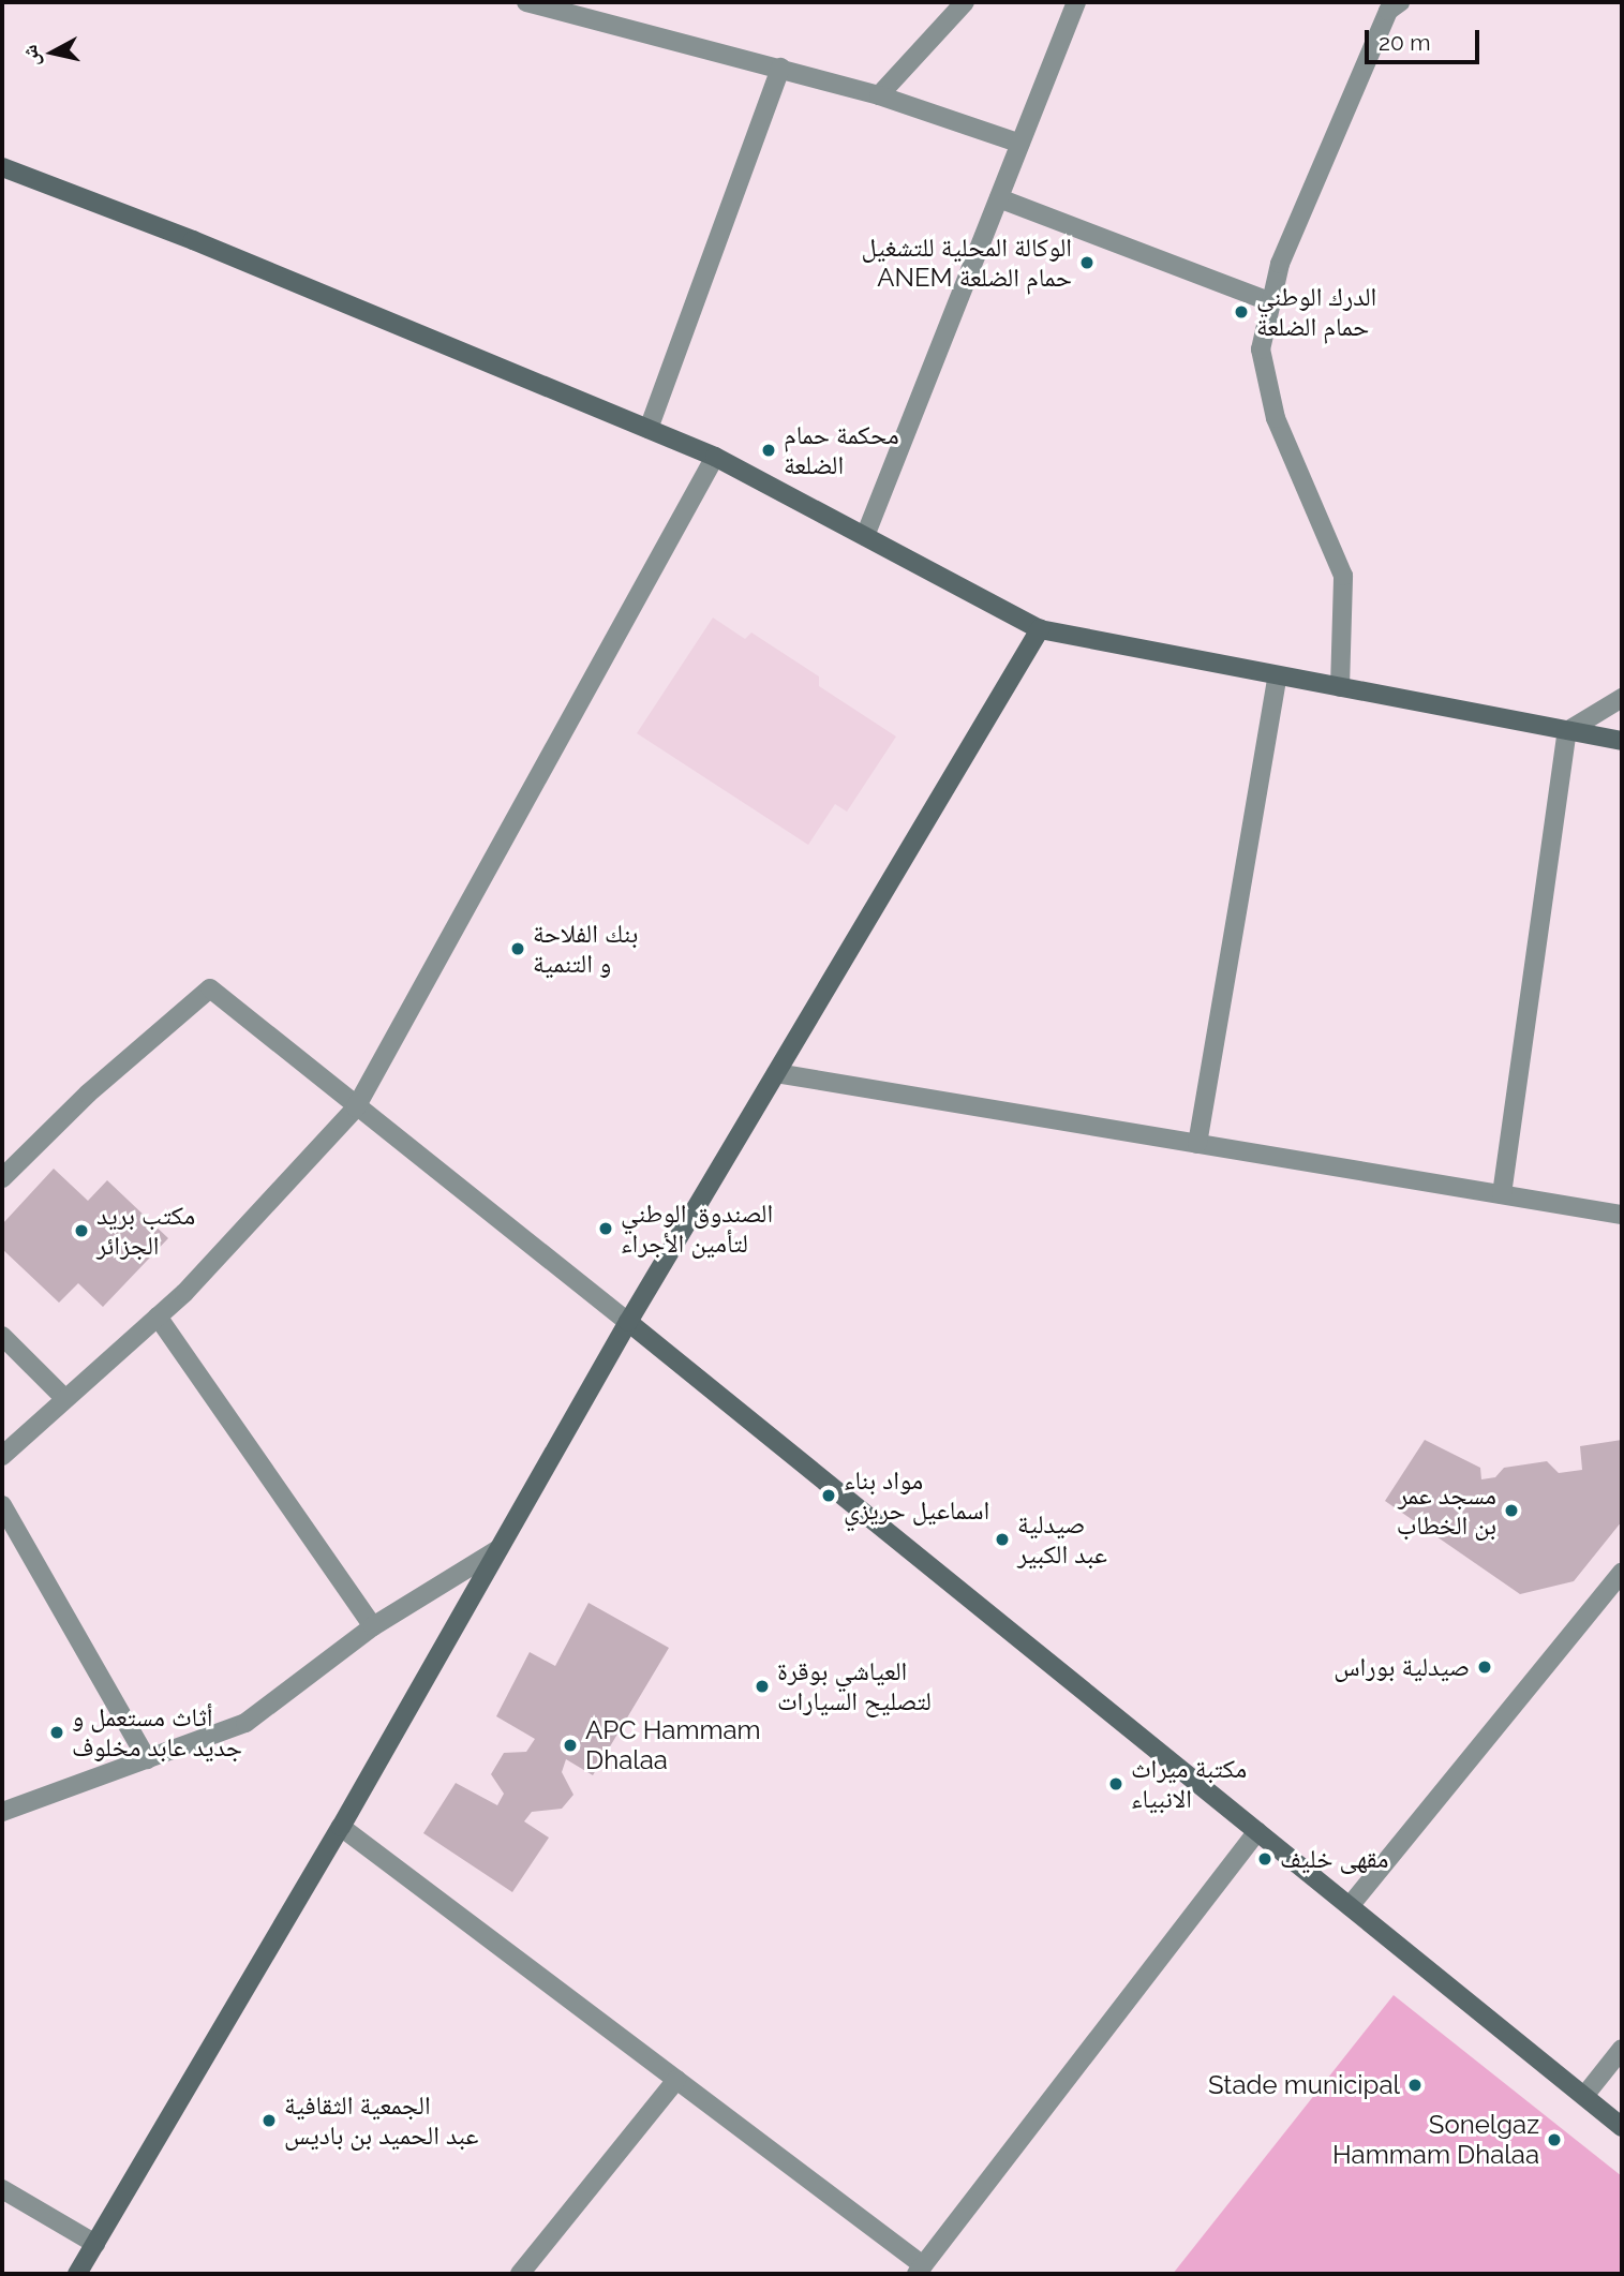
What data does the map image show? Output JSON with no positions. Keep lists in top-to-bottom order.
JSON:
{
  "places": [
    "الوكالة المحلية للتشغيل ANEM حمام الضلعة",
    "الدرك الوطني حمام الضلعة",
    "محكمة حمام الضلعة",
    "بنك الفلاحة و التنمية",
    "الصندوق الوطني لتأمين الأجراء",
    "مكتب بريد الجزائر",
    "مواد بناء اسماعيل حريزي",
    "مسجد عمر بن الخطاب",
    "صيدلية عبد الكبير",
    "صيدلية بوراس",
    "العياشي بوقرة لتصليح السيارات",
    "أثاث مستعمل و جديد عابد مخلوف",
    "APC Hammam Dhalaa",
    "مكتبة ميراث الانبياء",
    "مقهى خليف",
    "Stade municipal",
    "الجمعية الثقافية عبد الحميد بن باديس",
    "Sonelgaz Hammam Dhalaa"
  ],
  "scale_bar": "20 m",
  "north": "left"
}
